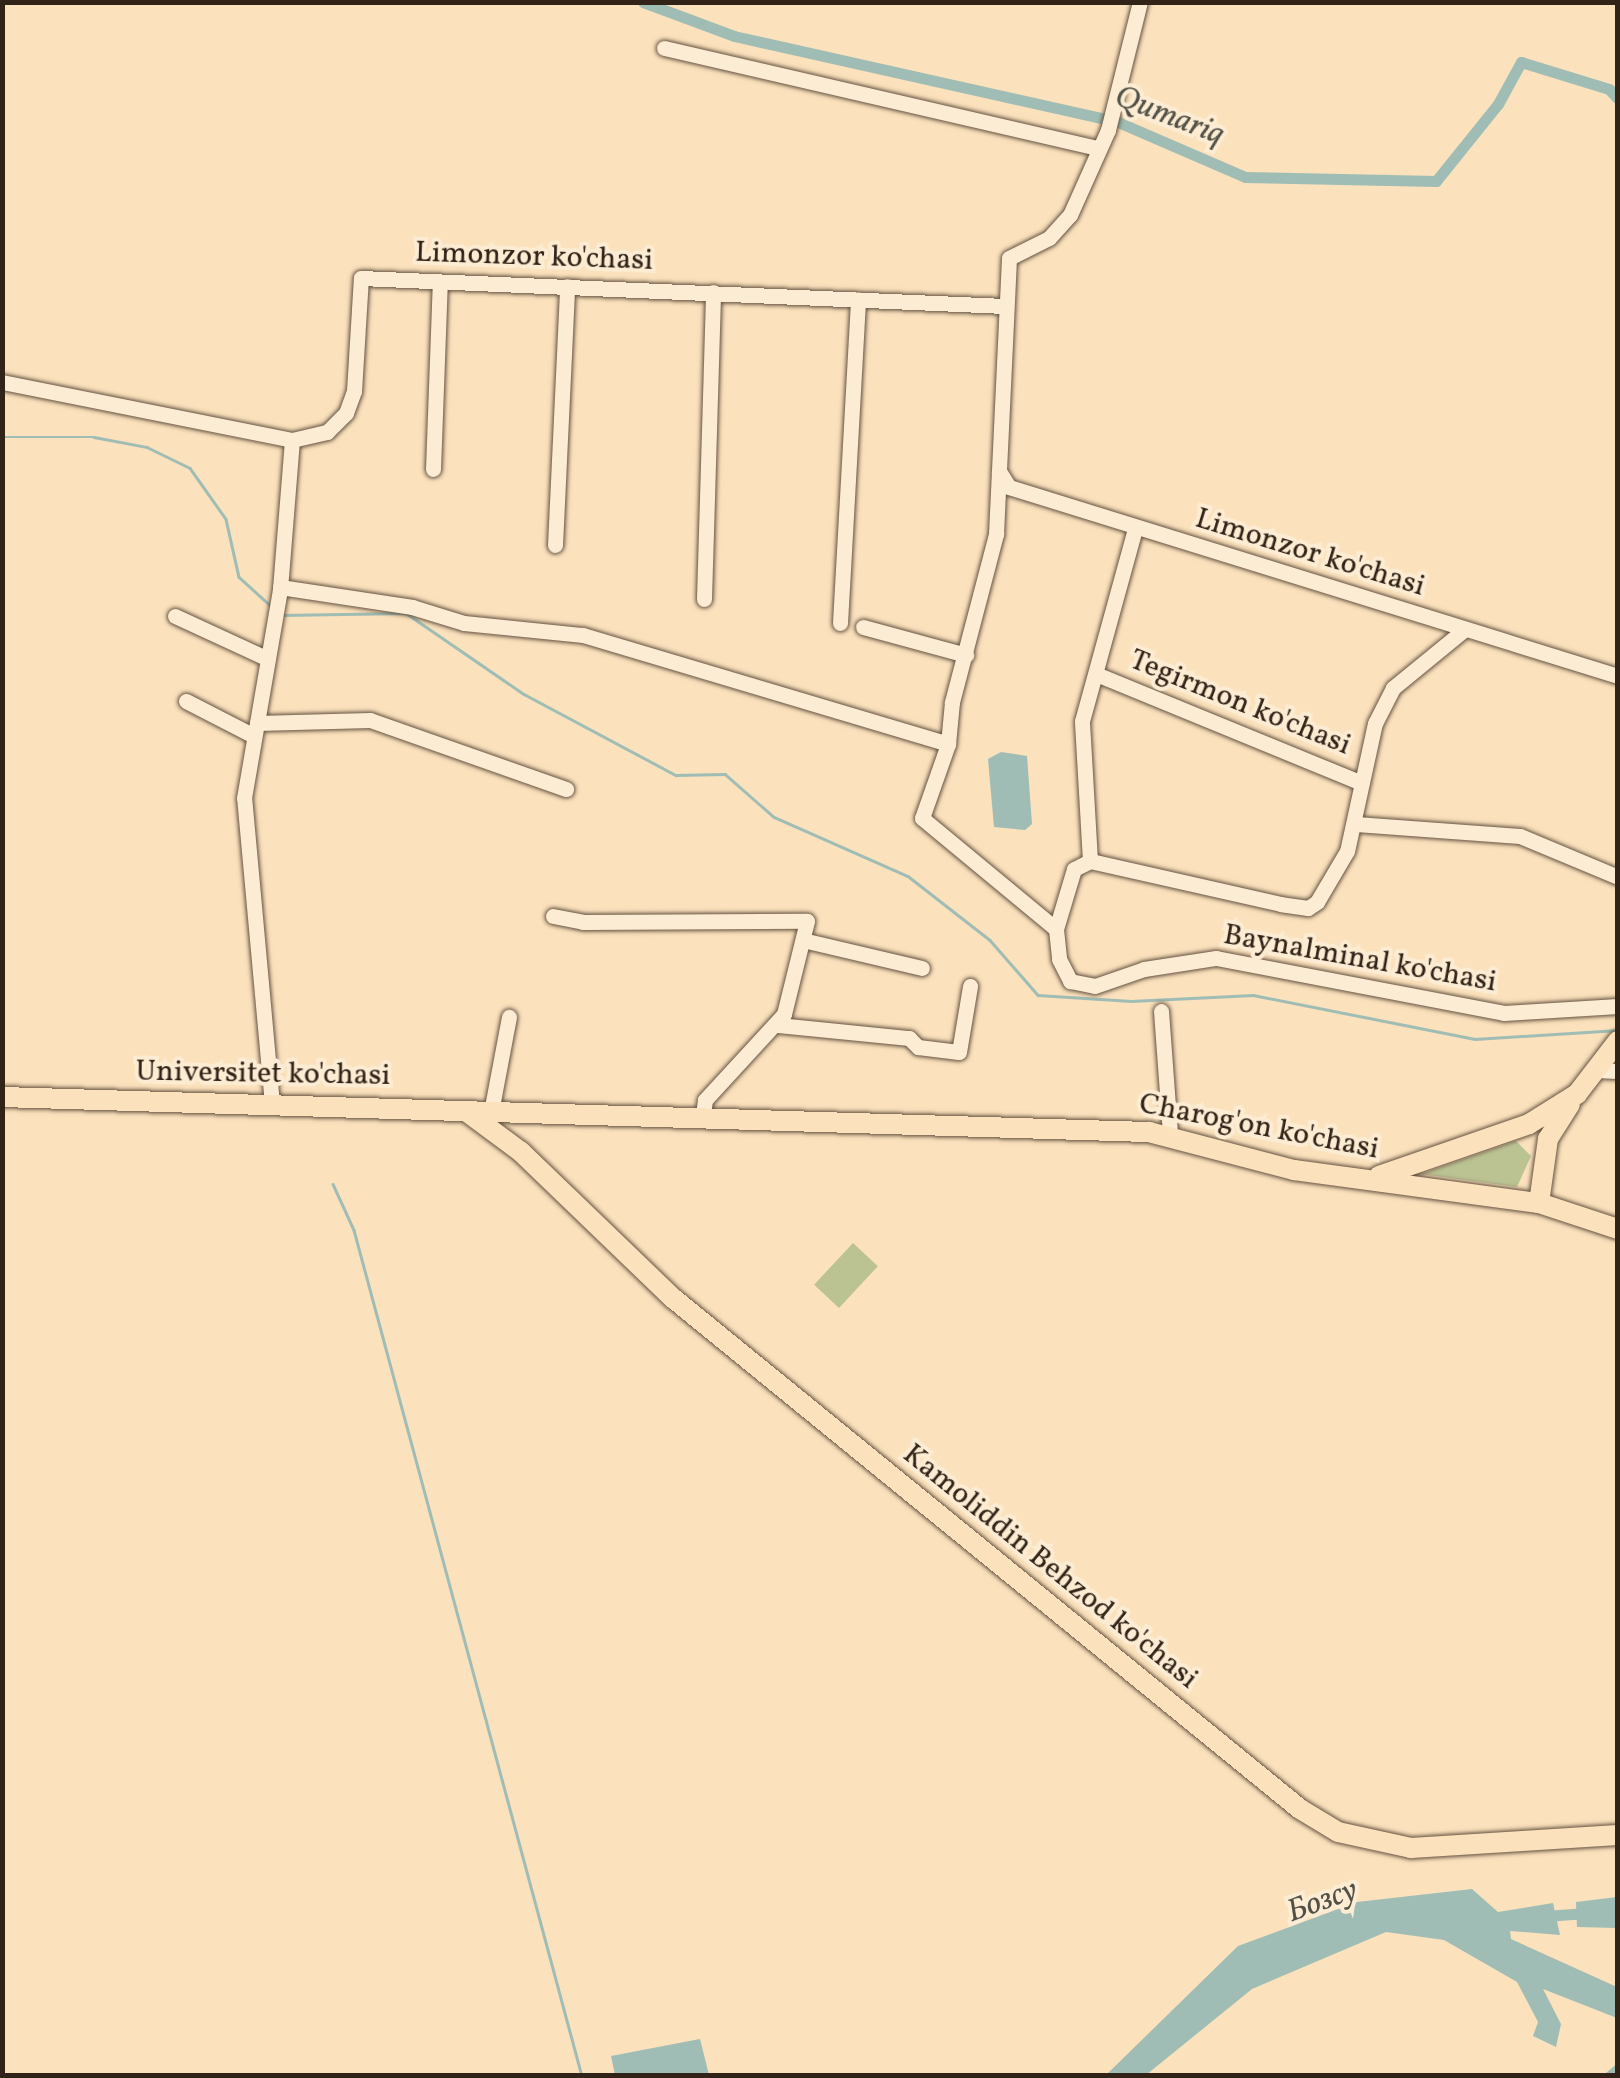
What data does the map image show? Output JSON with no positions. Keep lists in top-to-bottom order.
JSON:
{
  "streets": {
    "main road": ["Universitet ko'chasi", "Charog'on ko'chasi", "Kamoliddin Behzod ko'chasi"],
    "street": ["Limonzor ko'chasi", "Tegirmon ko'chasi", "Baynalminal ko'chasi"]
  },
  "crossings": [
    ["Limonzor ko'chasi", "Baynalminal ko'chasi"],
    ["Tegirmon ko'chasi", "Baynalminal ko'chasi"],
    ["Universitet ko'chasi", "Charog'on ko'chasi"],
    ["Universitet ko'chasi", "Kamoliddin Behzod ko'chasi"]
  ],
  "water": ["Qumariq", "Бозсу"]
}
